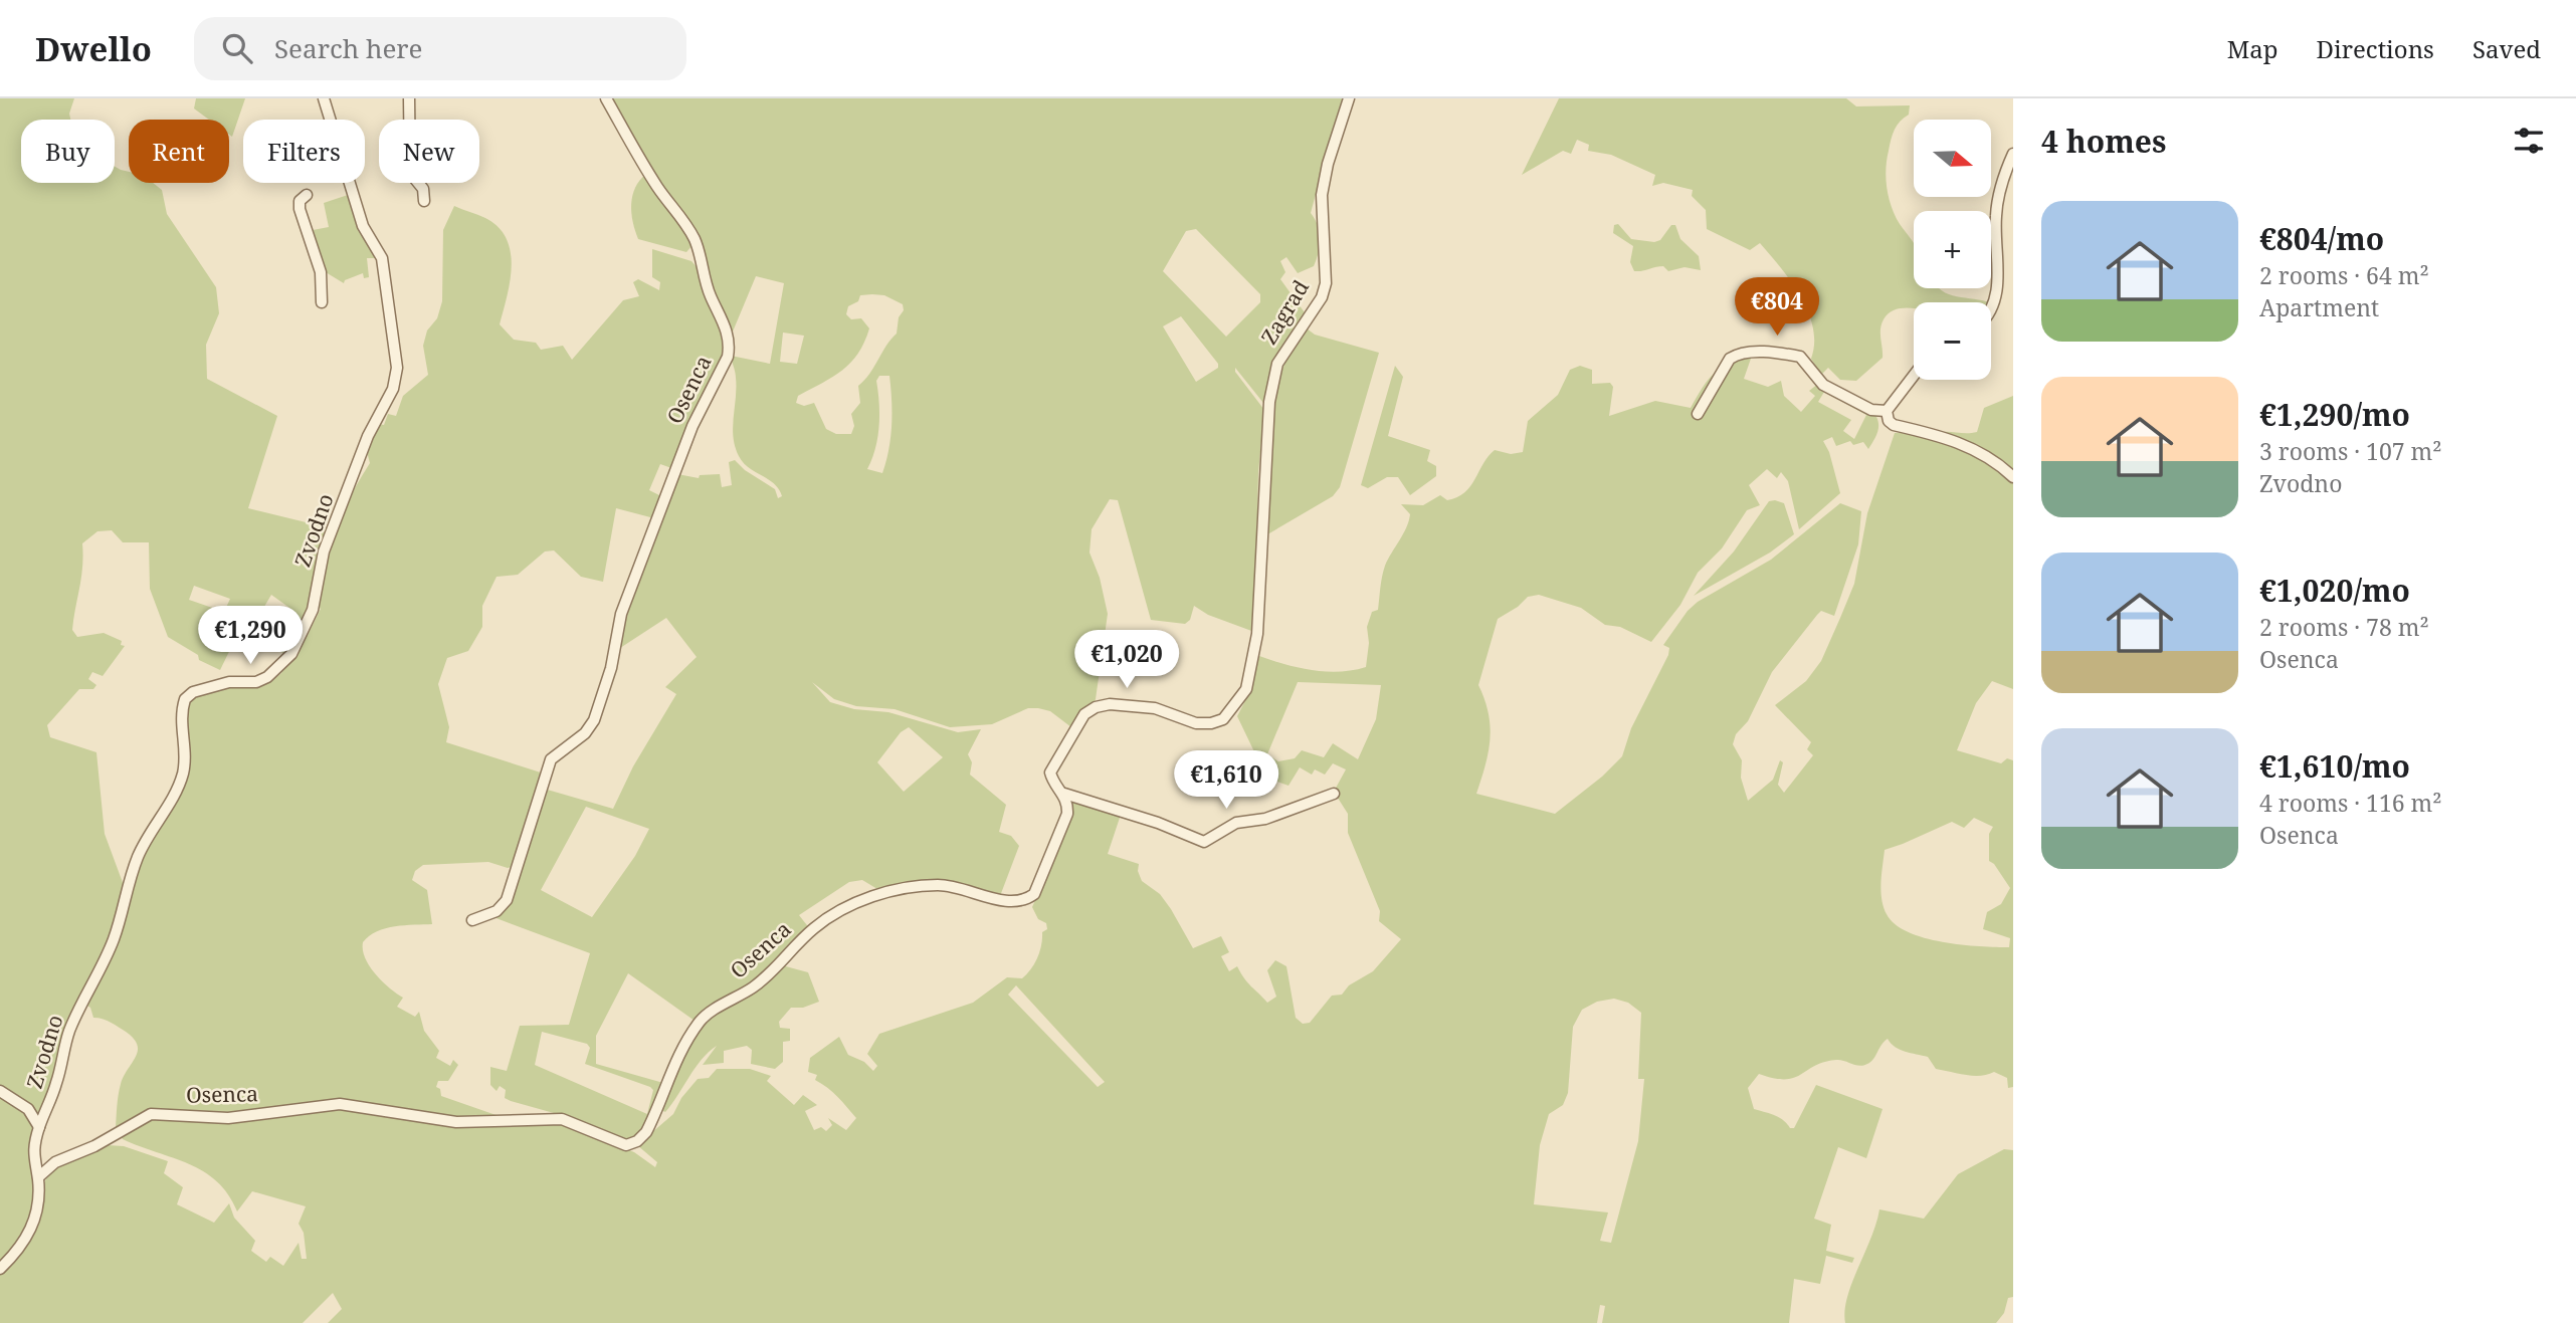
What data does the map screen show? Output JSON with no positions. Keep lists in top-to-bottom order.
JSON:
{
  "streets": {
    "street": ["Zagrad", "Osenca", "Zvodno"]
  },
  "crossings": [
    ["Zagrad", "Osenca"],
    ["Osenca", "Zvodno"]
  ],
  "north": "right",
  "page": {
    "header": "Dwello",
    "search": "Search here",
    "nav": ["Map", "Directions", "Saved"],
    "heading": "4 homes",
    "map_buttons": ["+", "−"],
    "chip": [
      "Buy",
      "Rent",
      "Filters",
      "New"
    ],
    "list": [
      {
        "name": "€804/mo",
        "note": "2 rooms · 64 m² · Apartment"
      },
      {
        "name": "€1,290/mo",
        "note": "3 rooms · 107 m² · Zvodno"
      },
      {
        "name": "€1,020/mo",
        "note": "2 rooms · 78 m² · Osenca"
      },
      {
        "name": "€1,610/mo",
        "note": "4 rooms · 116 m² · Osenca"
      }
    ],
    "price": [
      "€804",
      "€1,290",
      "€1,020",
      "€1,610"
    ]
  }
}
